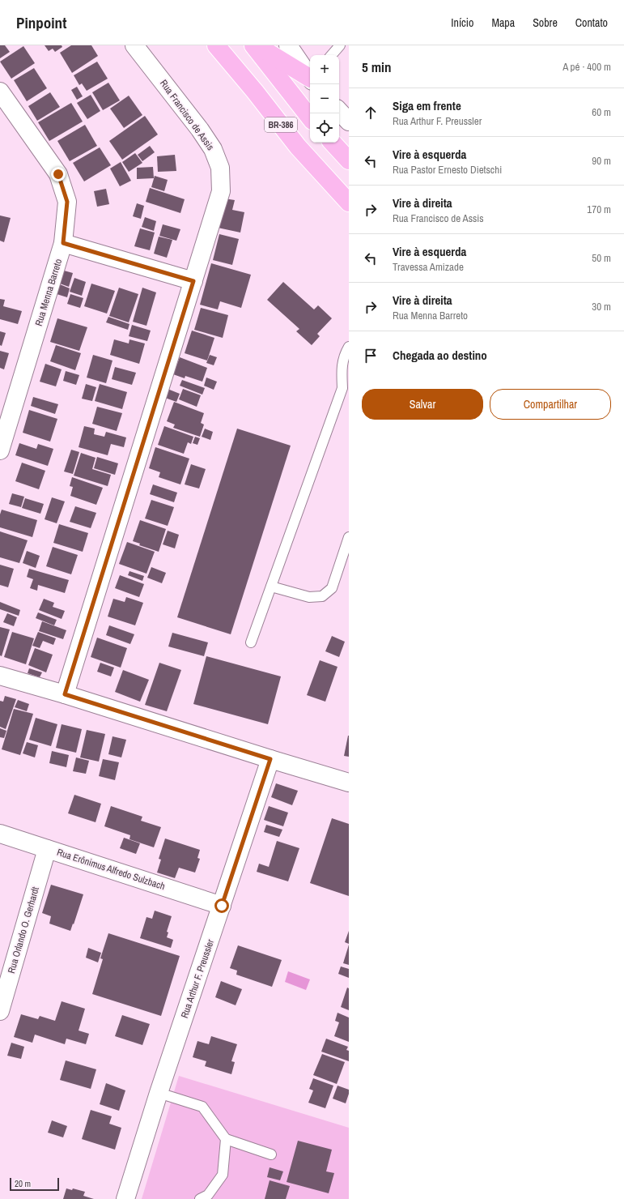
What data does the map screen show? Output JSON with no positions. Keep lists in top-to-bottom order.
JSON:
{
  "streets": {
    "highway": ["BR-386"],
    "street": [
      "Rua Francisco de Assis",
      "Rua Menna Barreto",
      "Rua Erônimus Alfredo Sulzbach",
      "Rua Orlando O. Gerhardt",
      "Rua Arthur F. Preussler"
    ]
  },
  "crossings": [
    ["Rua Erônimus Alfredo Sulzbach", "Rua Orlando O. Gerhardt"],
    ["Rua Erônimus Alfredo Sulzbach", "Rua Arthur F. Preussler"]
  ],
  "scale_bar": "20 m",
  "page": {
    "header": "Pinpoint",
    "nav": [
      "Início",
      "Mapa",
      "Sobre",
      "Contato"
    ],
    "heading": ["5 min", "A pé · 400 m"],
    "map_buttons": ["+", "−"],
    "list": [
      ["Siga em frente", "Rua Arthur F. Preussler", "60 m"],
      ["Vire à esquerda", "Rua Pastor Ernesto Dietschi", "90 m"],
      ["Vire à direita", "Rua Francisco de Assis", "170 m"],
      ["Vire à esquerda", "Travessa Amizade", "50 m"],
      ["Vire à direita", "Rua Menna Barreto", "30 m"],
      "Chegada ao destino"
    ],
    "buttons": ["Salvar", "Compartilhar"],
    "scale": "20 m"
  }
}
